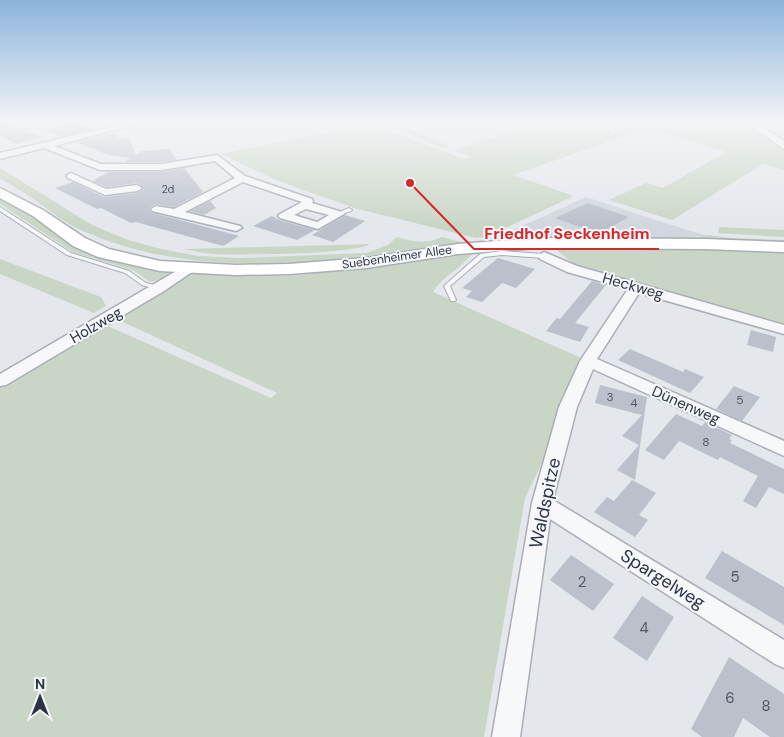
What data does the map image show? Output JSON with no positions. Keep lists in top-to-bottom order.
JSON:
{
  "streets": {
    "main road": ["Suebenheimer Allee"],
    "street": [
      "Heckweg",
      "Holzweg",
      "Dünenweg",
      "Waldspitze",
      "Spargelweg"
    ]
  },
  "crossings": [
    ["Suebenheimer Allee", "Holzweg"],
    ["Heckweg", "Waldspitze"],
    ["Dünenweg", "Waldspitze"],
    ["Waldspitze", "Spargelweg"]
  ],
  "places": ["Friedhof Seckenheim"],
  "house_numbers": [
    "2d",
    "3",
    "5",
    "4",
    "8",
    "5",
    "2",
    "4",
    "6",
    "8"
  ],
  "north": "top"
}
